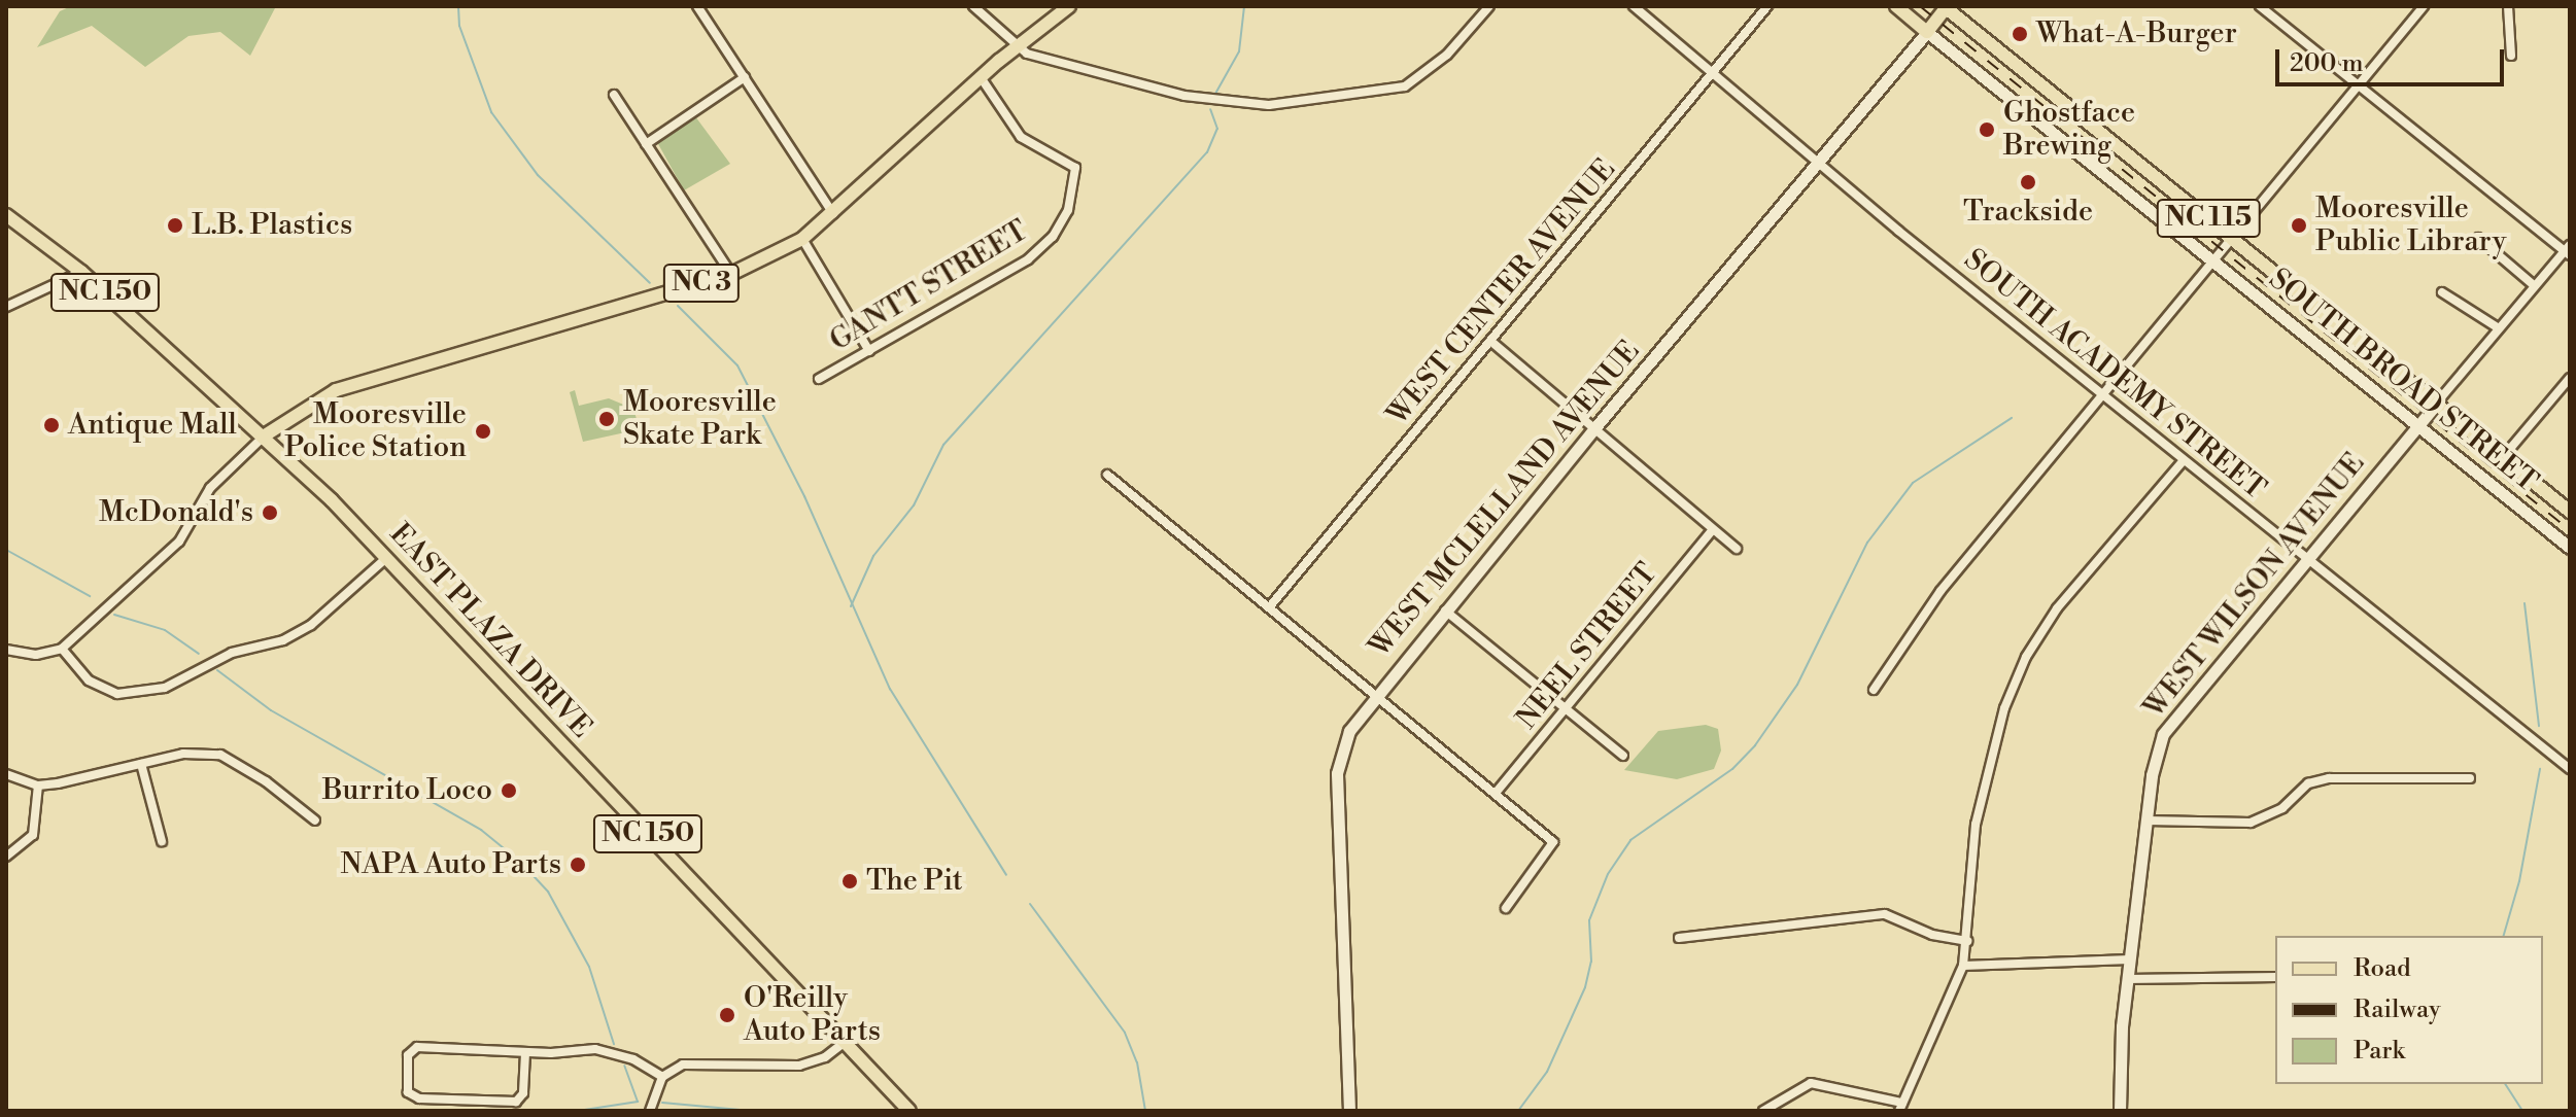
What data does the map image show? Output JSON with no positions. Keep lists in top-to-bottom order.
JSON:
{
  "streets": {
    "main road": [
      "NC 115",
      "NC 3",
      "NC 150",
      "SOUTH BROAD STREET",
      "WEST MCLELLAND AVENUE",
      "EAST PLAZA DRIVE"
    ],
    "street": [
      "GANTT STREET",
      "WEST CENTER AVENUE",
      "SOUTH ACADEMY STREET",
      "WEST WILSON AVENUE",
      "NEEL STREET"
    ]
  },
  "crossings": [
    ["NC 115", "WEST MCLELLAND AVENUE"],
    ["NC 115", "WEST WILSON AVENUE"],
    ["NC 3", "GANTT STREET"],
    ["NC 3", "EAST PLAZA DRIVE"],
    ["WEST CENTER AVENUE", "SOUTH ACADEMY STREET"],
    ["SOUTH ACADEMY STREET", "WEST MCLELLAND AVENUE"],
    ["SOUTH ACADEMY STREET", "WEST WILSON AVENUE"],
    ["SOUTH BROAD STREET", "WEST MCLELLAND AVENUE"],
    ["SOUTH BROAD STREET", "WEST WILSON AVENUE"]
  ],
  "places": [
    "What-A-Burger",
    "Ghostface Brewing",
    "Trackside",
    "L.B. Plastics",
    "Mooresville Public Library",
    "Mooresville Skate Park",
    "Antique Mall",
    "Mooresville Police Station",
    "McDonald's",
    "Burrito Loco",
    "NAPA Auto Parts",
    "The Pit",
    "O'Reilly Auto Parts"
  ],
  "legend": ["Road", "Railway", "Park"],
  "scale_bar": "200 m"
}
